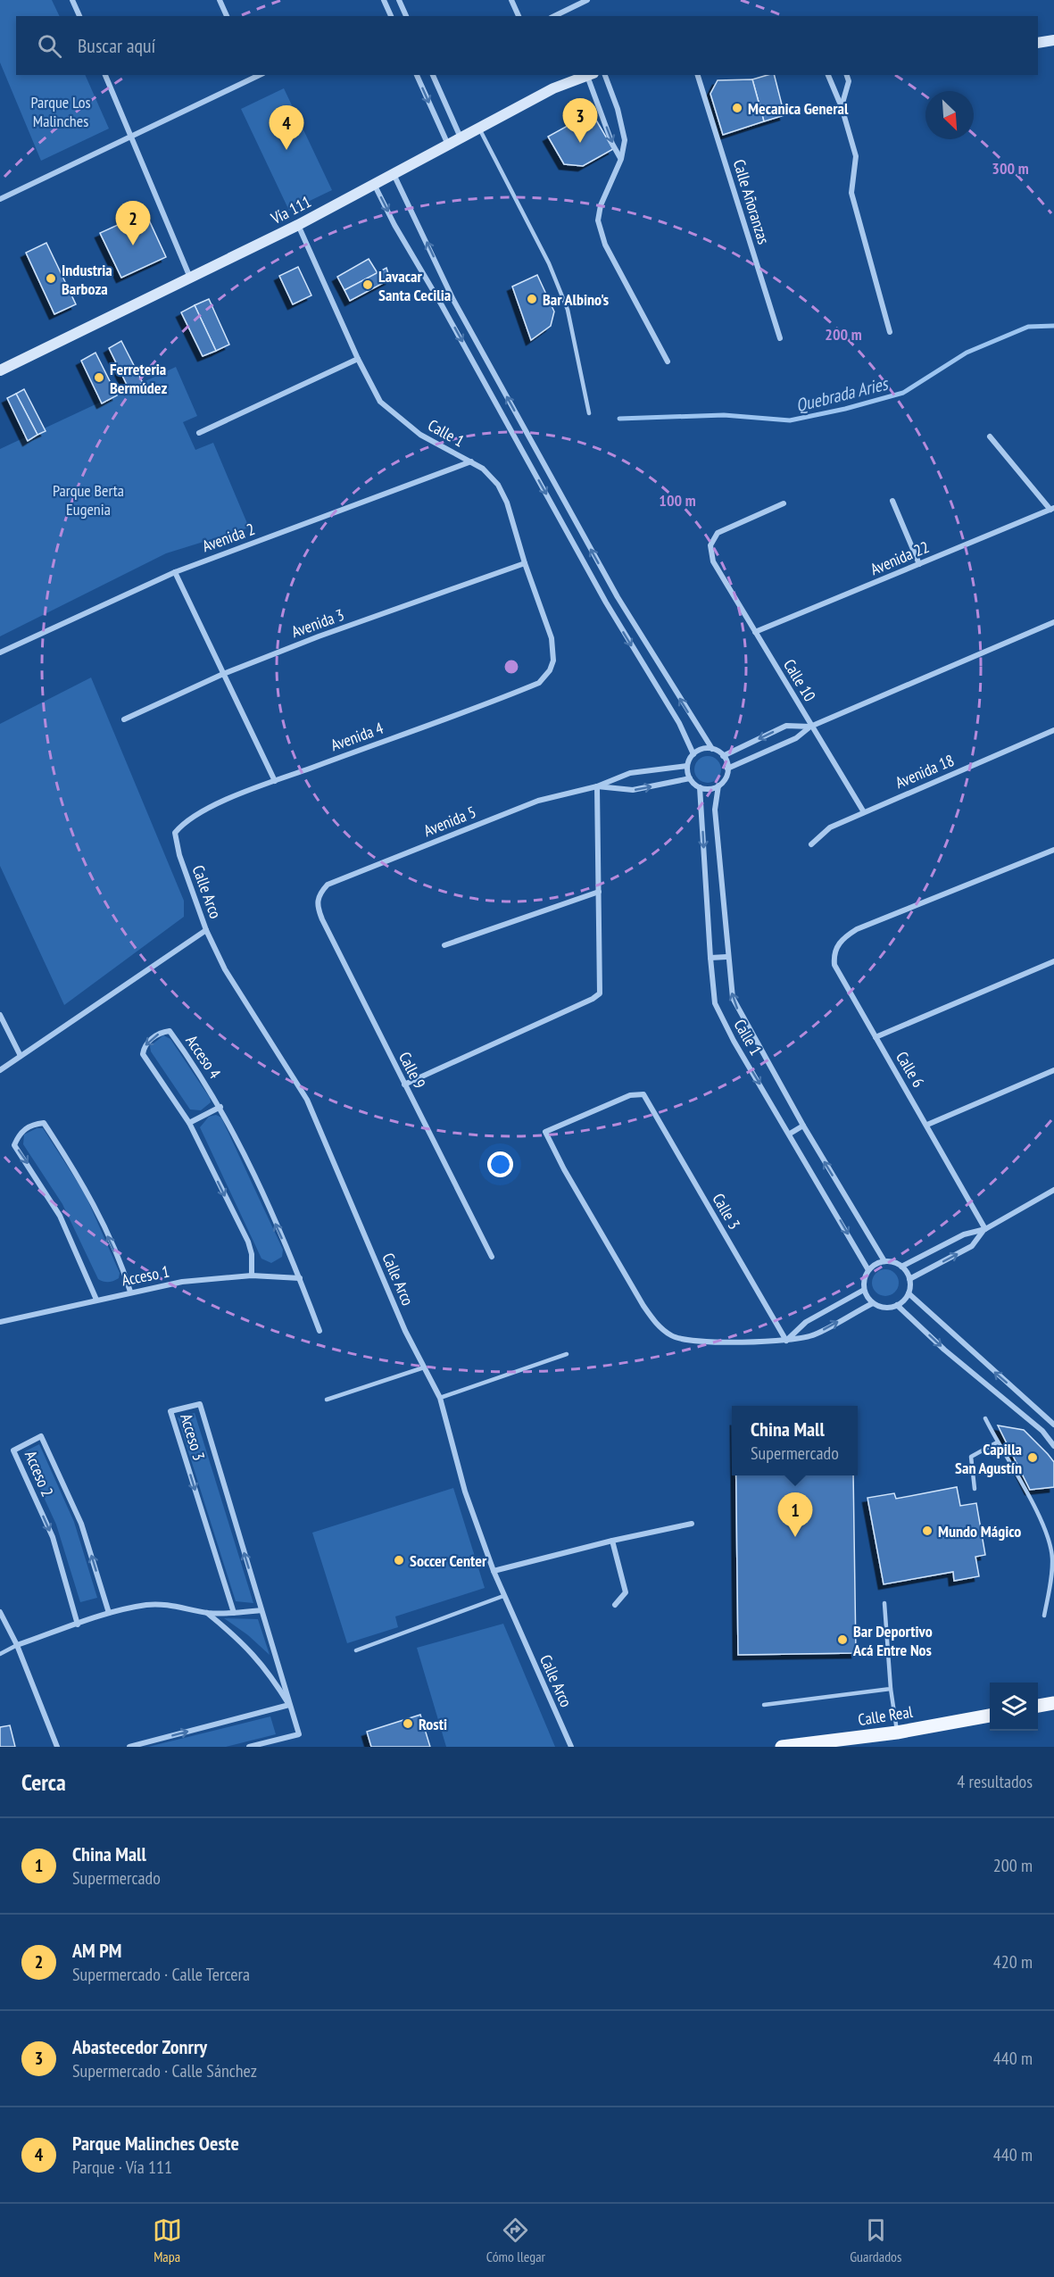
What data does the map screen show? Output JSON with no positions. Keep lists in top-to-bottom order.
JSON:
{
  "streets": {
    "main road": ["Vía 111", "Calle Real"],
    "street": [
      "Calle Añoranzas",
      "Calle 1",
      "Avenida 2",
      "Avenida 22",
      "Avenida 3",
      "Calle 10",
      "Avenida 4",
      "Avenida 18",
      "Avenida 5",
      "Calle Arco",
      "Acceso 4",
      "Calle 6",
      "Calle 9",
      "Calle 3",
      "Acceso 1",
      "Acceso 3",
      "Acceso 2"
    ]
  },
  "crossings": [
    ["Vía 111", "Calle 1"],
    ["Calle 1", "Avenida 2"],
    ["Calle 1", "Avenida 3"],
    ["Calle 1", "Avenida 4"],
    ["Avenida 22", "Calle 10"],
    ["Calle 10", "Avenida 18"],
    ["Avenida 4", "Calle Arco"],
    ["Avenida 5", "Calle 9"],
    ["Acceso 4", "Acceso 1"]
  ],
  "water": ["Quebrada Aries"],
  "parks": ["Parque Los Malinches", "Parque Berta Eugenia"],
  "places": [
    "Mecanica General",
    "Industria Barboza",
    "Lavacar Santa Cecilia",
    "Bar Albino's",
    "Ferreteria Bermúdez",
    "Capilla San Agustín",
    "Mundo Mágico",
    "Soccer Center",
    "Bar Deportivo Acá Entre Nos",
    "Rosti"
  ],
  "north": "bottom right",
  "page": {
    "search": "Buscar aquí",
    "pins": [
      "3",
      "4",
      "2",
      "1"
    ],
    "popup": ["China Mall", "Supermercado"],
    "heading": ["Cerca", "4 resultados"],
    "list": [
      {
        "mark": "1",
        "name": "China Mall",
        "note": "Supermercado",
        "value": "200 m"
      },
      {
        "mark": "2",
        "name": "AM PM",
        "note": "Supermercado · Calle Tercera",
        "value": "420 m"
      },
      {
        "mark": "3",
        "name": "Abastecedor Zonrry",
        "note": "Supermercado · Calle Sánchez",
        "value": "440 m"
      },
      {
        "mark": "4",
        "name": "Parque Malinches Oeste",
        "note": "Parque · Vía 111",
        "value": "440 m"
      }
    ],
    "nav": ["Mapa", "Cómo llegar", "Guardados"]
  },
  "rings": ["300 m", "200 m", "100 m"]
}
